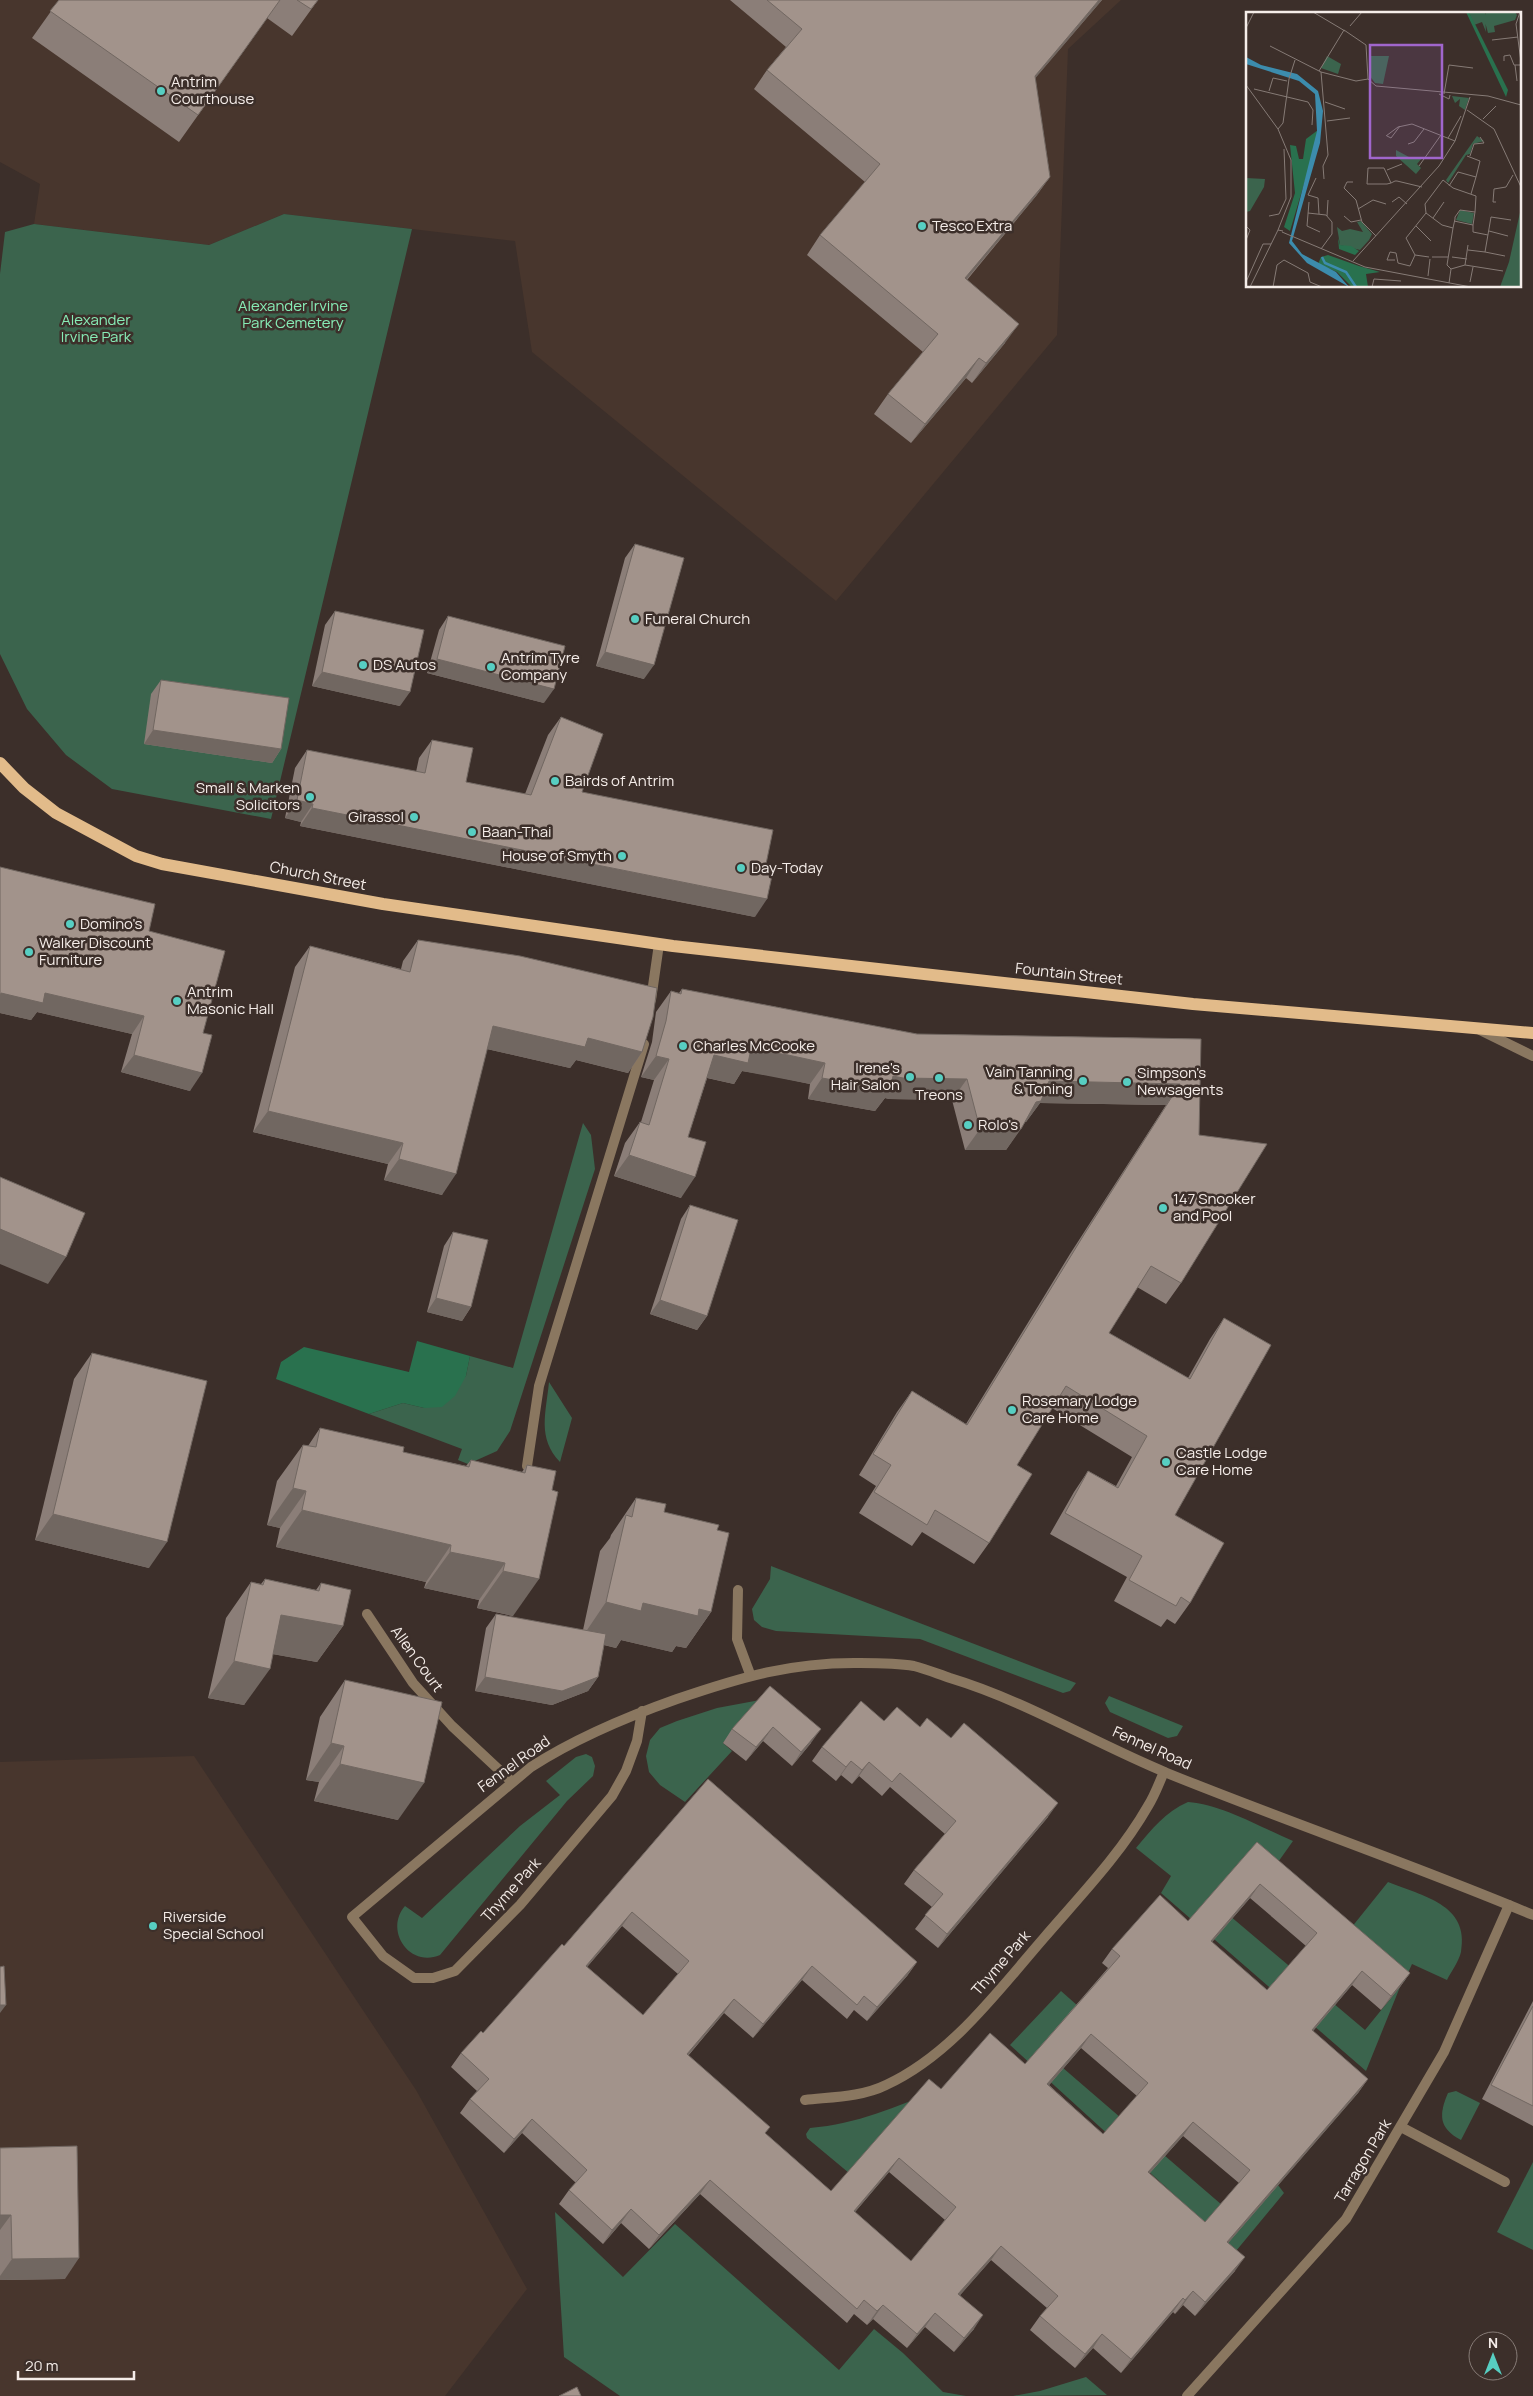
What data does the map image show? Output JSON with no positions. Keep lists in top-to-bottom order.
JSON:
{
  "streets": {
    "main road": ["Church Street", "Fountain Street"],
    "street": [
      "Allen Court",
      "Fennel Road",
      "Thyme Park",
      "Tarragon Park"
    ]
  },
  "crossings": [
    ["Church Street", "Fountain Street"],
    ["Allen Court", "Fennel Road"],
    ["Fennel Road", "Thyme Park"],
    ["Fennel Road", "Tarragon Park"]
  ],
  "parks": ["Alexander Irvine Park Cemetery", "Alexander Irvine Park"],
  "places": [
    "Antrim Courthouse",
    "Tesco Extra",
    "Funeral Church",
    "DS Autos",
    "Antrim Tyre Company",
    "Bairds of Antrim",
    "Small & Marken Solicitors",
    "Girassol",
    "Baan-Thai",
    "House of Smyth",
    "Day-Today",
    "Domino's",
    "Walker Discount Furniture",
    "Antrim Masonic Hall",
    "Charles McCooke",
    "Irene's Hair Salon",
    "Treons",
    "Vain Tanning & Toning",
    "Simpson's Newsagents",
    "Rolo's",
    "147 Snooker and Pool",
    "Rosemary Lodge Care Home",
    "Castle Lodge Care Home",
    "Riverside Special School"
  ],
  "scale_bar": "20 m",
  "north": "top"
}
